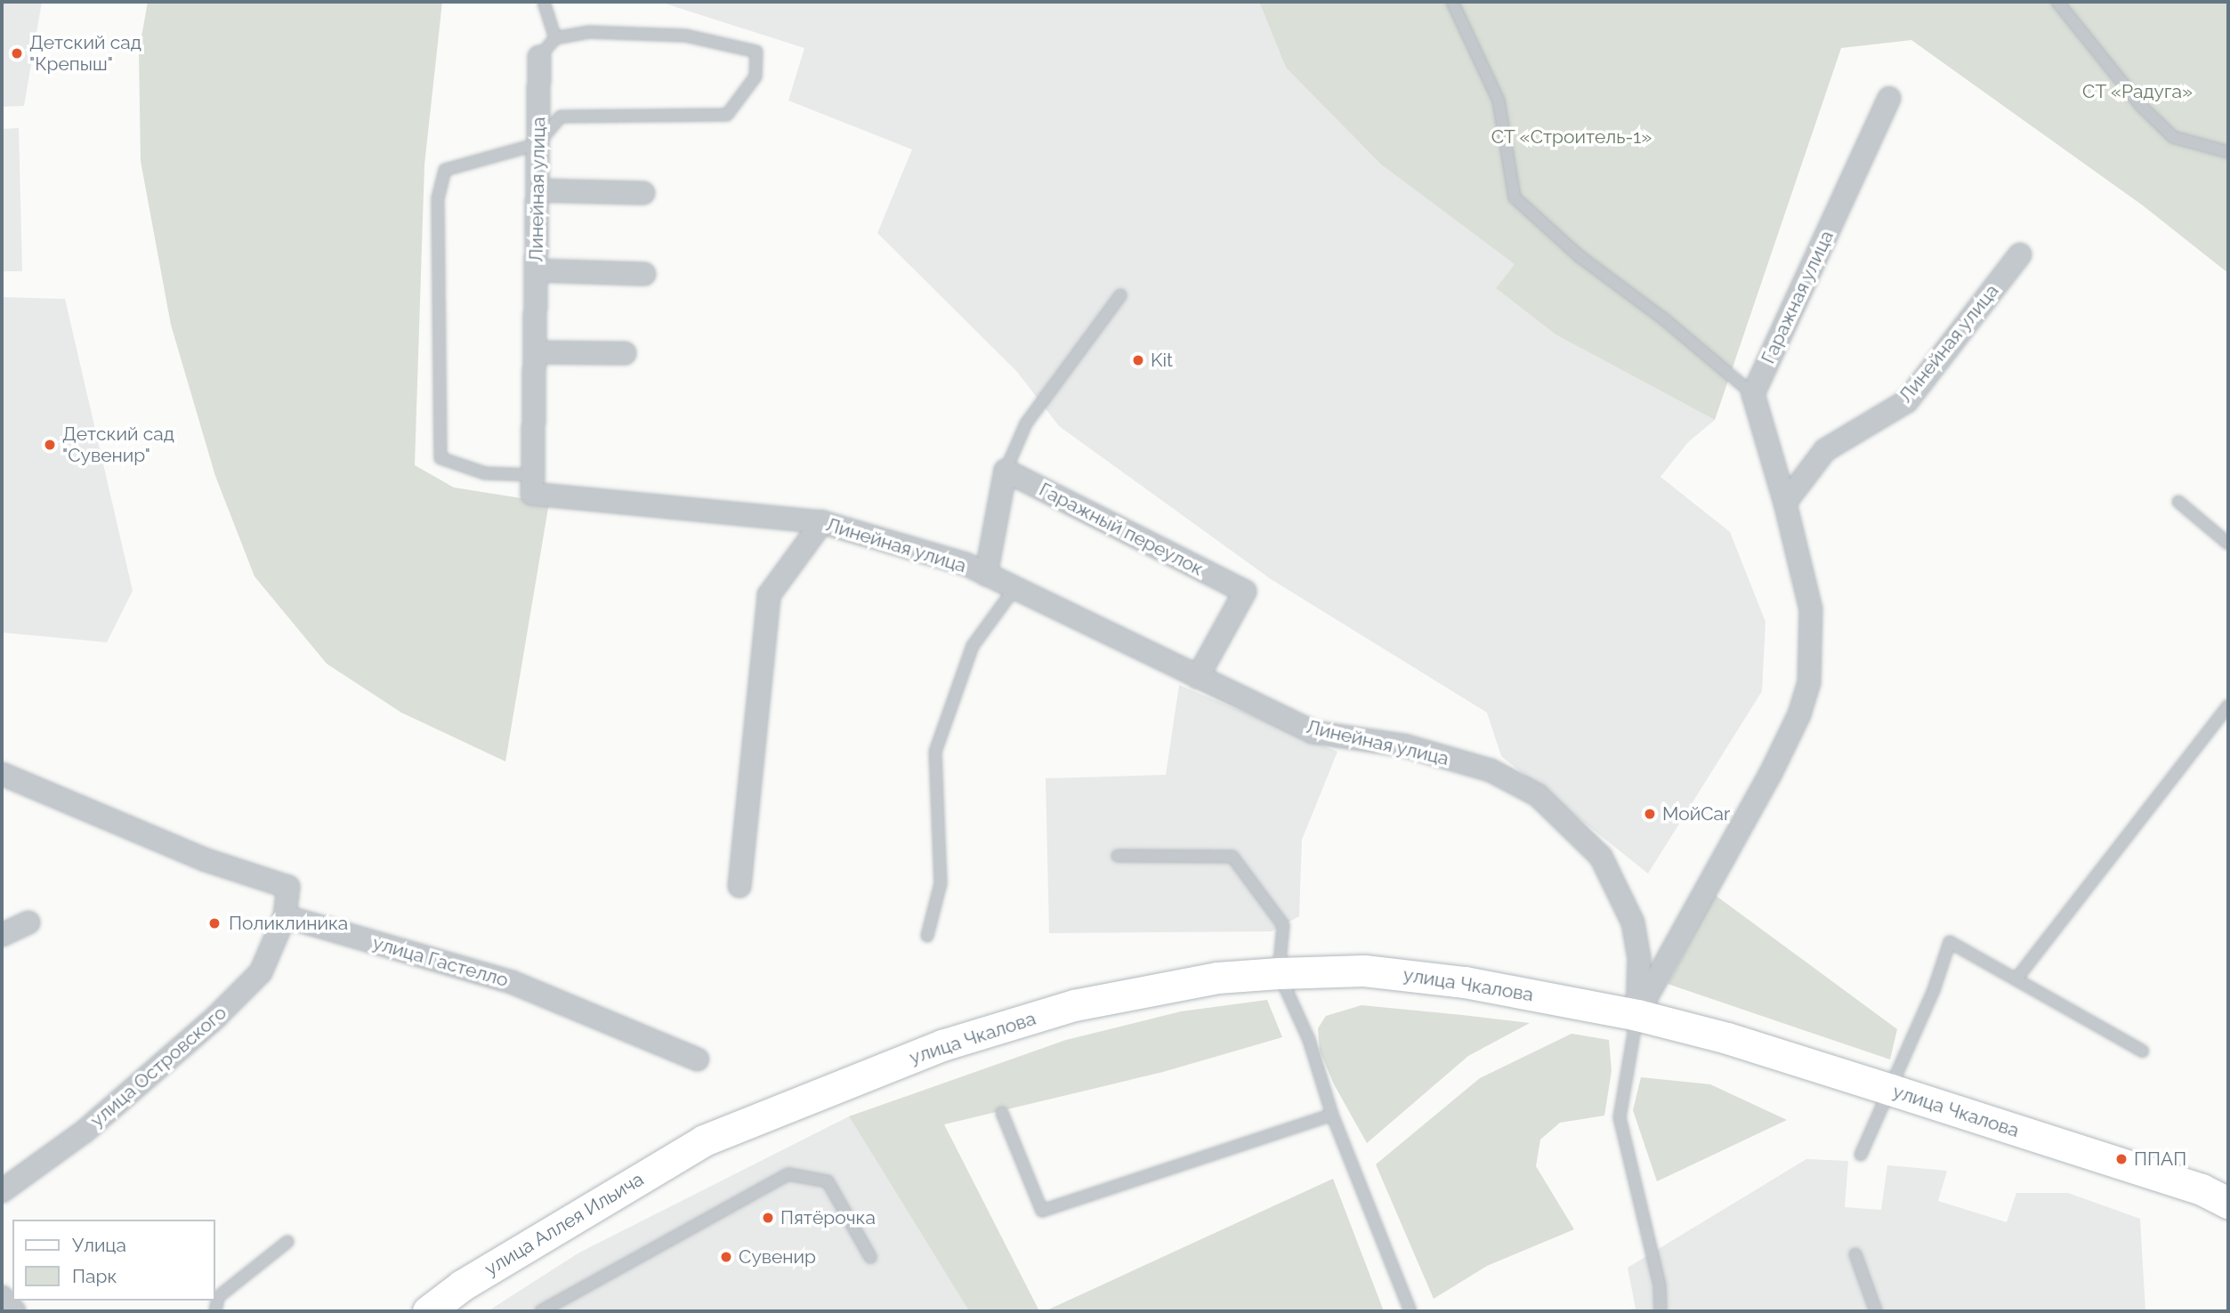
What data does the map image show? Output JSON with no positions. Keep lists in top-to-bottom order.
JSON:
{
  "streets": {
    "main road": ["улица Чкалова", "улица Аллея Ильича"],
    "street": [
      "Линейная улица",
      "Гаражная улица",
      "Гаражный переулок",
      "улица Гастелло",
      "улица Островского"
    ]
  },
  "crossings": [
    ["Линейная улица", "Гаражный переулок"],
    ["Линейная улица", "улица Чкалова"],
    ["улица Гастелло", "улица Островского"],
    ["улица Чкалова", "улица Аллея Ильича"]
  ],
  "parks": ["СТ «Радуга»", "СТ «Строитель-1»"],
  "places": [
    "Детский сад \"Крепыш\"",
    "Kit",
    "Детский сад \"Сувенир\"",
    "МойCar",
    "Поликлиника",
    "ППАП",
    "Пятёрочка",
    "Сувенир"
  ],
  "legend": ["Улица", "Парк"]
}
